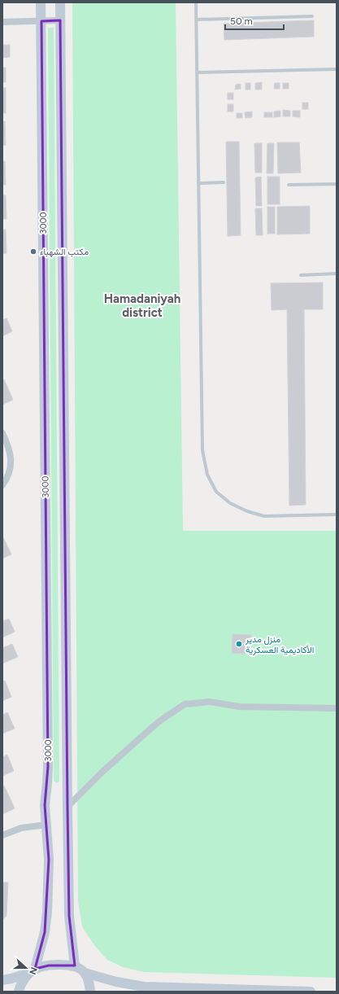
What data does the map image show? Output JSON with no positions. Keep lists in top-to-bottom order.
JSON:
{
  "streets": {
    "street": ["3000"]
  },
  "districts": ["Hamadaniyah district"],
  "places": ["مكتب الشهباء", "منزل مدير الأكاديمية العسكرية"],
  "scale_bar": "50 m",
  "north": "right"
}
